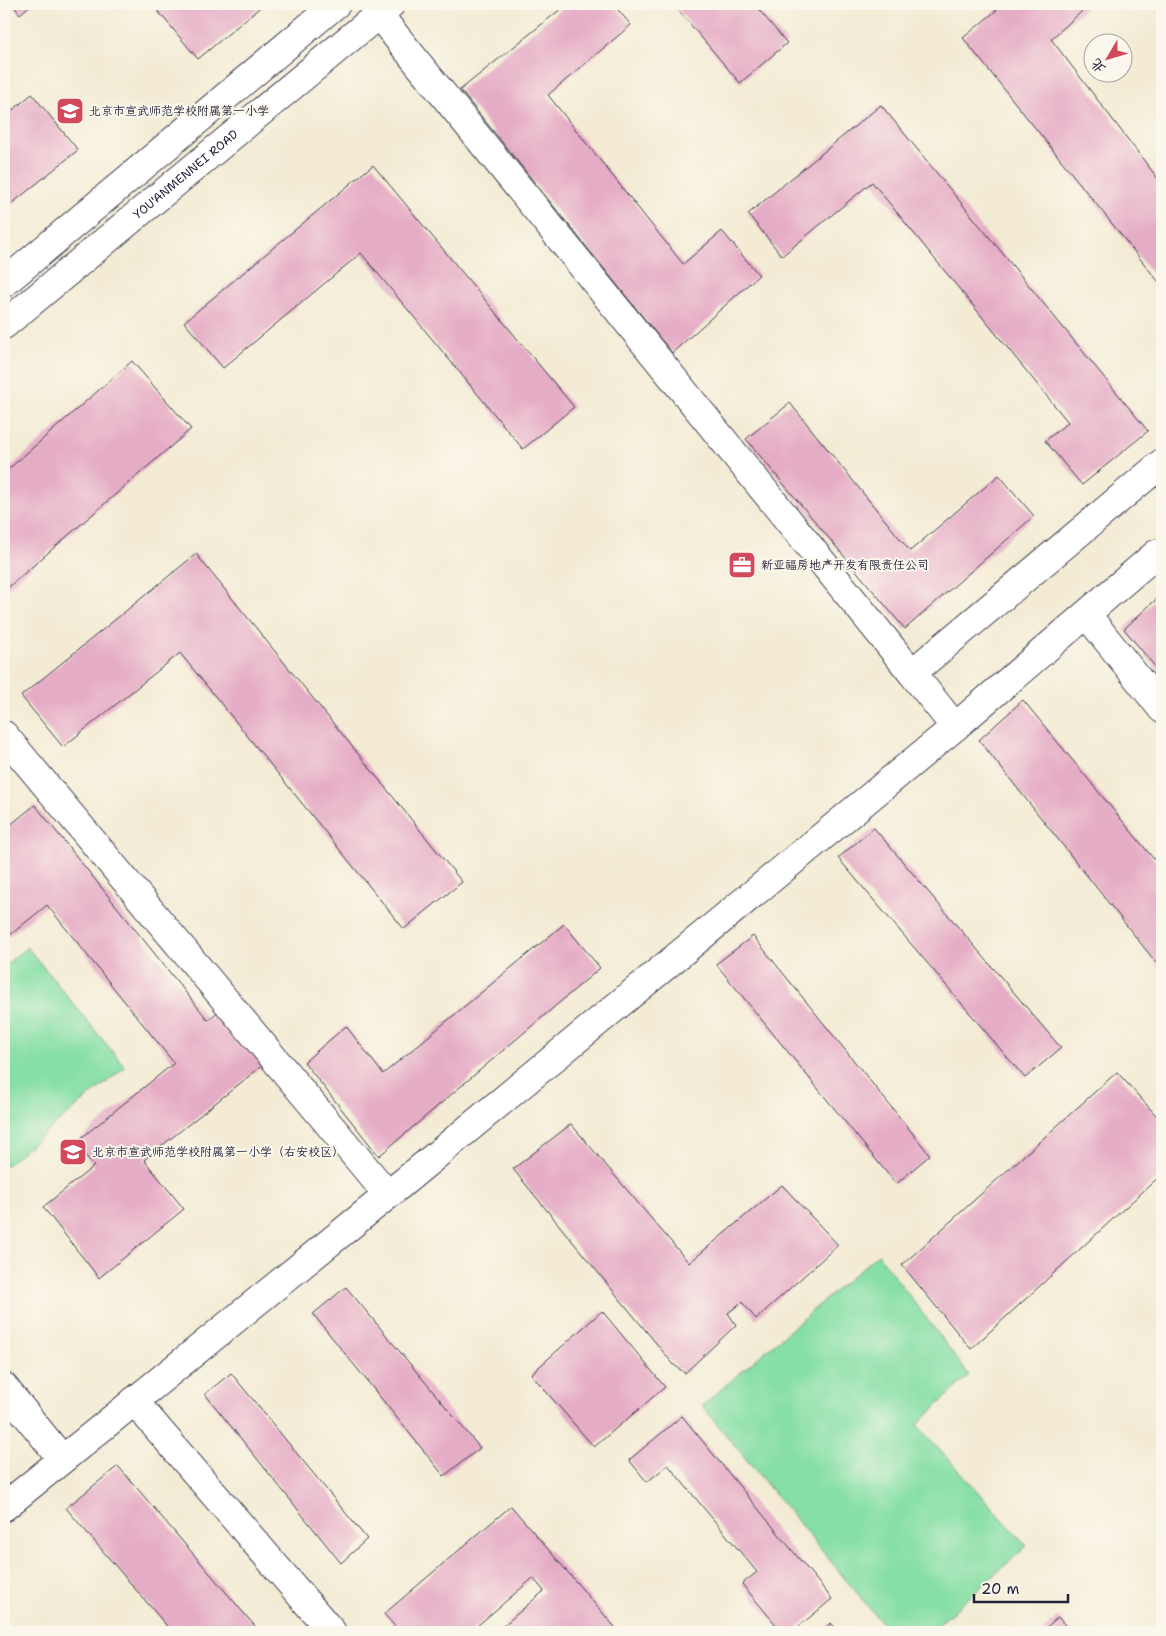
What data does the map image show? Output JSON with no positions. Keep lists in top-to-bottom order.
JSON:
{
  "streets": {
    "street": ["YOU'ANMENNEI ROAD"]
  },
  "places": {
    "school or university": ["北京市宣武师范学校附属第一小学", "北京市宣武师范学校附属第一小学（右安校区）"],
    "office": ["新亚福房地产开发有限责任公司"]
  },
  "scale_bar": "20 m",
  "north": "bottom left"
}
